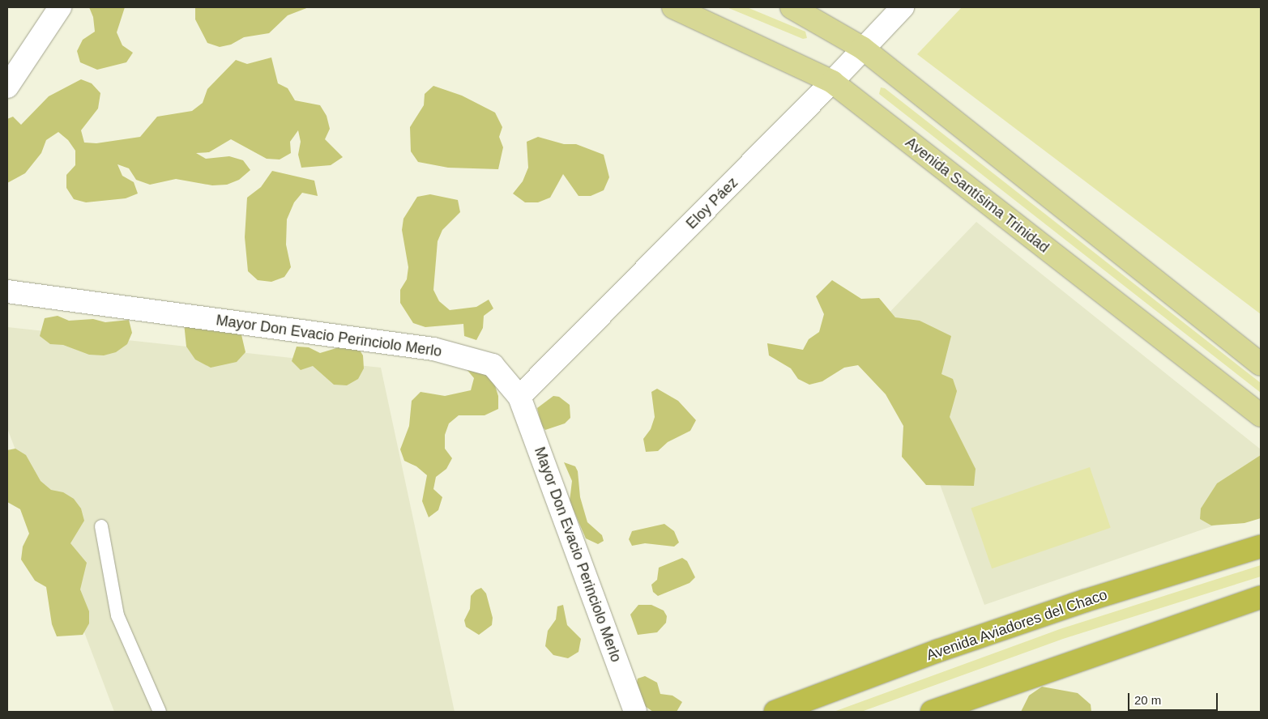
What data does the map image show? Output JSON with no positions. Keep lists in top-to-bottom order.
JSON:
{
  "streets": {
    "highway": ["Avenida Aviadores del Chaco"],
    "main road": ["Avenida Santísima Trinidad"],
    "street": ["Eloy Páez", "Mayor Don Evacio Perinciolo Merlo"]
  },
  "crossings": [
    ["Avenida Santísima Trinidad", "Eloy Páez"],
    ["Eloy Páez", "Mayor Don Evacio Perinciolo Merlo"]
  ],
  "scale_bar": "20 m"
}
